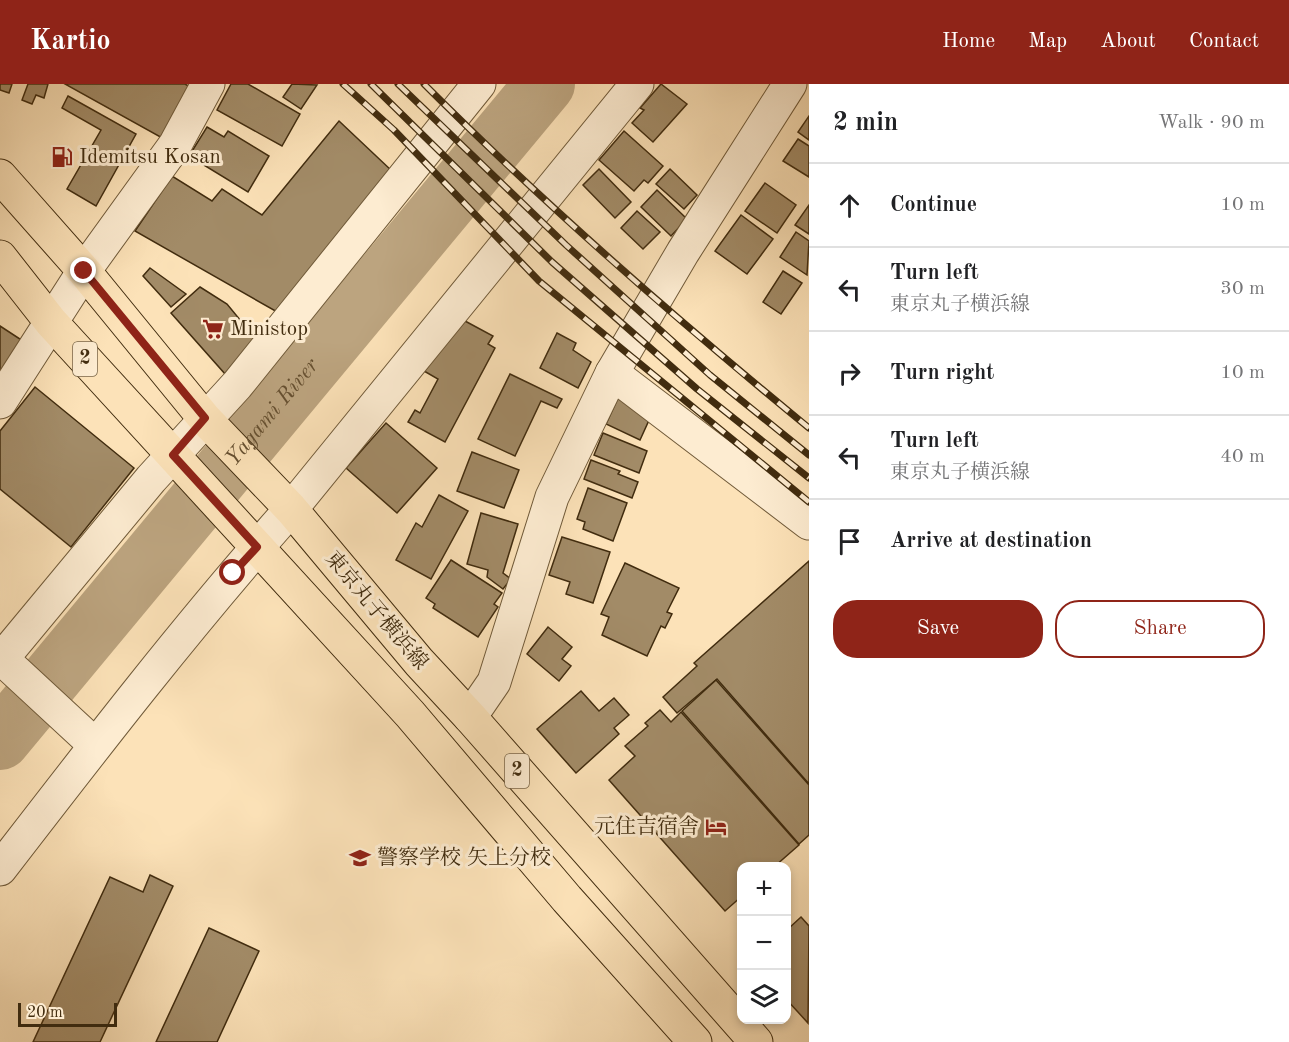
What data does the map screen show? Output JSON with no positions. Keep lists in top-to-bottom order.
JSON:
{
  "streets": {
    "main road": ["2", "東京丸子横浜線"]
  },
  "water": ["Yagami River"],
  "places": {
    "fuel station": ["Idemitsu Kosan"],
    "supermarket": ["Ministop"],
    "hotel": ["元住吉宿舎"],
    "school or university": ["警察学校 矢上分校"]
  },
  "scale_bar": "20 m",
  "page": {
    "header": "Kartio",
    "nav": [
      "Home",
      "Map",
      "About",
      "Contact"
    ],
    "heading": ["2 min", "Walk · 90 m"],
    "list": [
      ["Continue", "10 m"],
      ["Turn left", "東京丸子横浜線", "30 m"],
      ["Turn right", "10 m"],
      ["Turn left", "東京丸子横浜線", "40 m"],
      "Arrive at destination"
    ],
    "buttons": ["Save", "Share"],
    "map_buttons": ["+", "−"],
    "scale": "20 m"
  }
}
